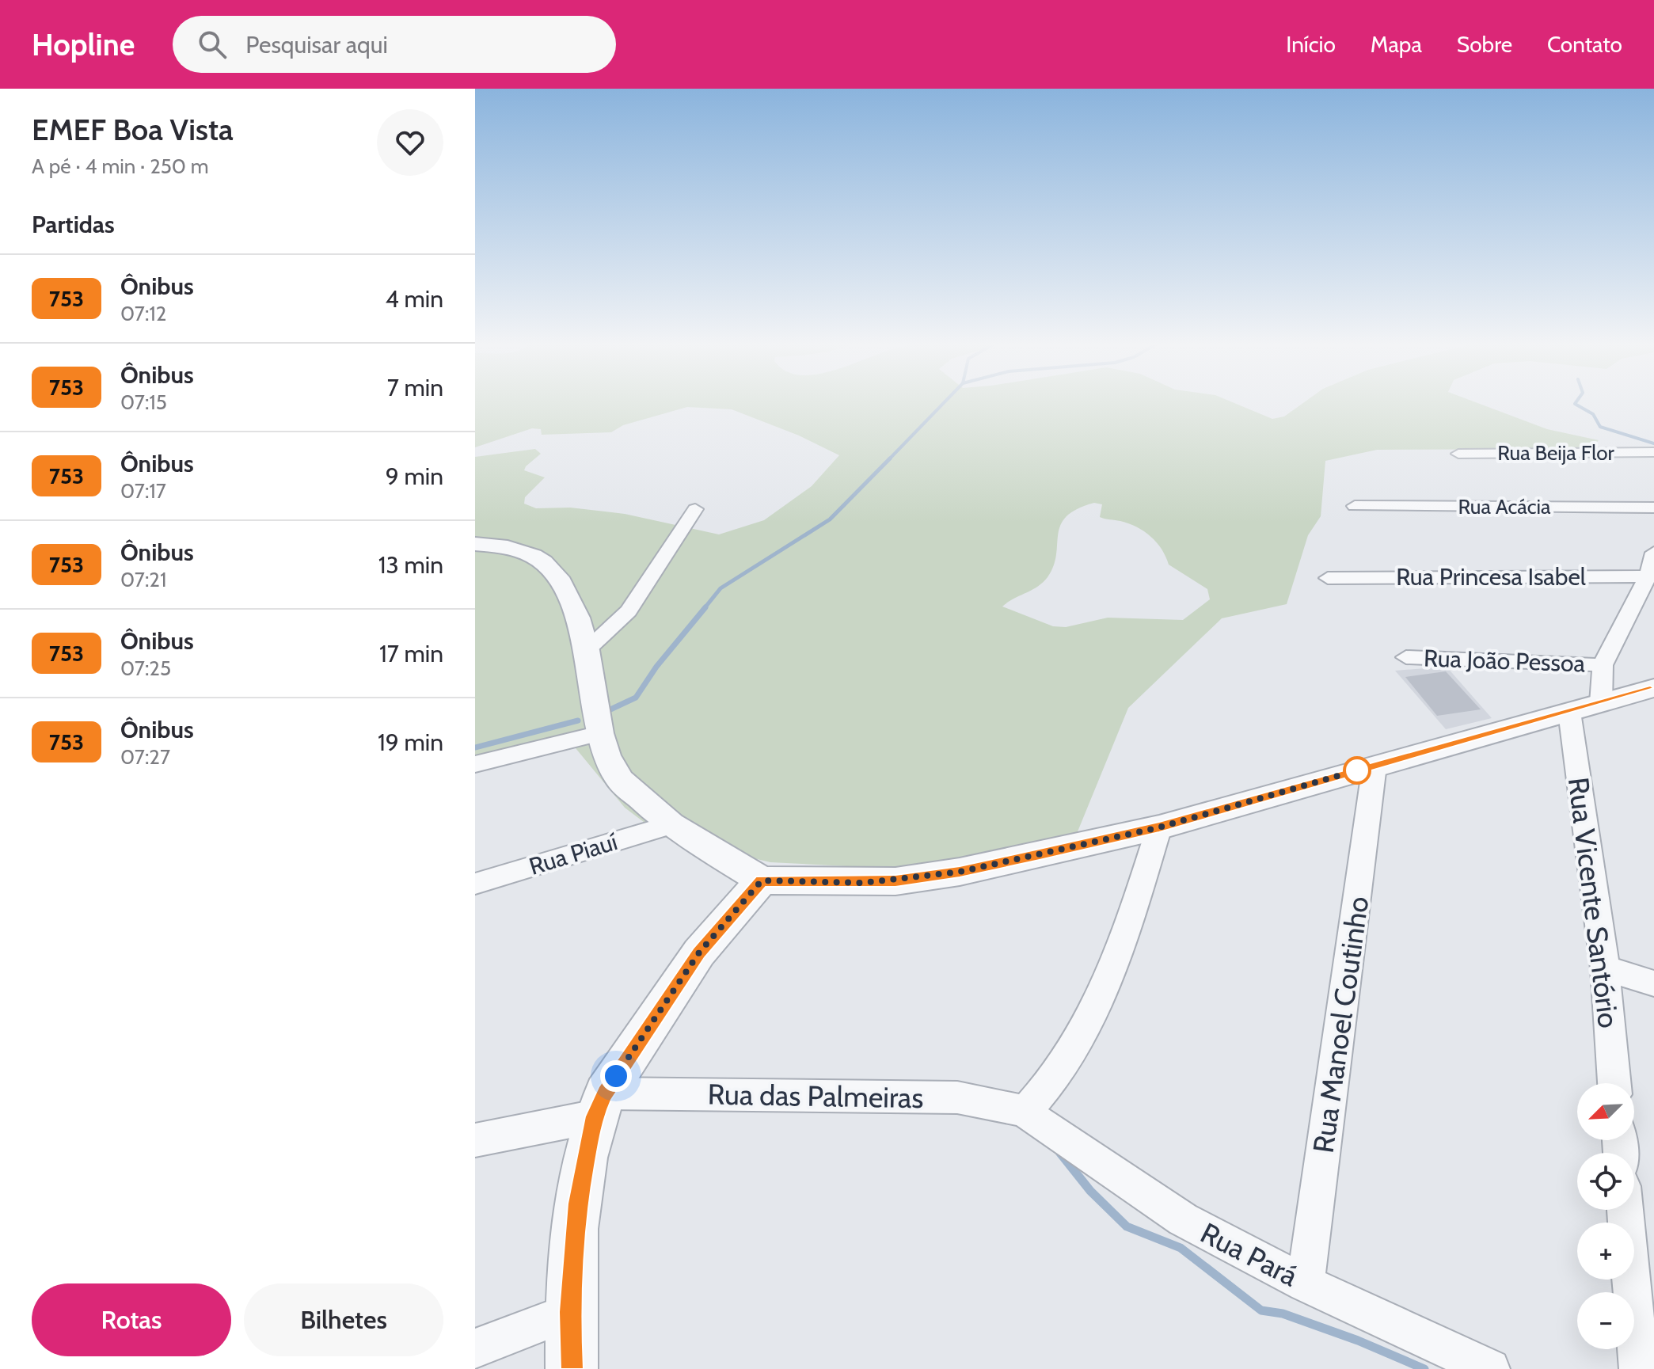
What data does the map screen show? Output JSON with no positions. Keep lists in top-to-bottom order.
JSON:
{
  "streets": {
    "street": [
      "Rua Beija Flor",
      "Rua Acácia",
      "Rua Princesa Isabel",
      "Rua João Pessoa",
      "Rua Piauí",
      "Rua Vicente Santório",
      "Rua Manoel Coutinho",
      "Rua das Palmeiras",
      "Rua Pará"
    ]
  },
  "crossings": [
    ["Rua Manoel Coutinho", "Rua Pará"],
    ["Rua das Palmeiras", "Rua Pará"]
  ],
  "lines": ["bus line 753"],
  "north": "bottom left",
  "page": {
    "header": "Hopline",
    "search": "Pesquisar aqui",
    "nav": [
      "Início",
      "Mapa",
      "Sobre",
      "Contato"
    ],
    "heading": [
      ["EMEF Boa Vista", "A pé · 4 min · 250 m"],
      "Partidas"
    ],
    "list": [
      {
        "mark": "753",
        "name": "Ônibus",
        "note": "07:12",
        "value": "4 min"
      },
      {
        "mark": "753",
        "name": "Ônibus",
        "note": "07:15",
        "value": "7 min"
      },
      {
        "mark": "753",
        "name": "Ônibus",
        "note": "07:17",
        "value": "9 min"
      },
      {
        "mark": "753",
        "name": "Ônibus",
        "note": "07:21",
        "value": "13 min"
      },
      {
        "mark": "753",
        "name": "Ônibus",
        "note": "07:25",
        "value": "17 min"
      },
      {
        "mark": "753",
        "name": "Ônibus",
        "note": "07:27",
        "value": "19 min"
      }
    ],
    "map_buttons": ["+", "−"],
    "buttons": ["Rotas", "Bilhetes"]
  }
}
